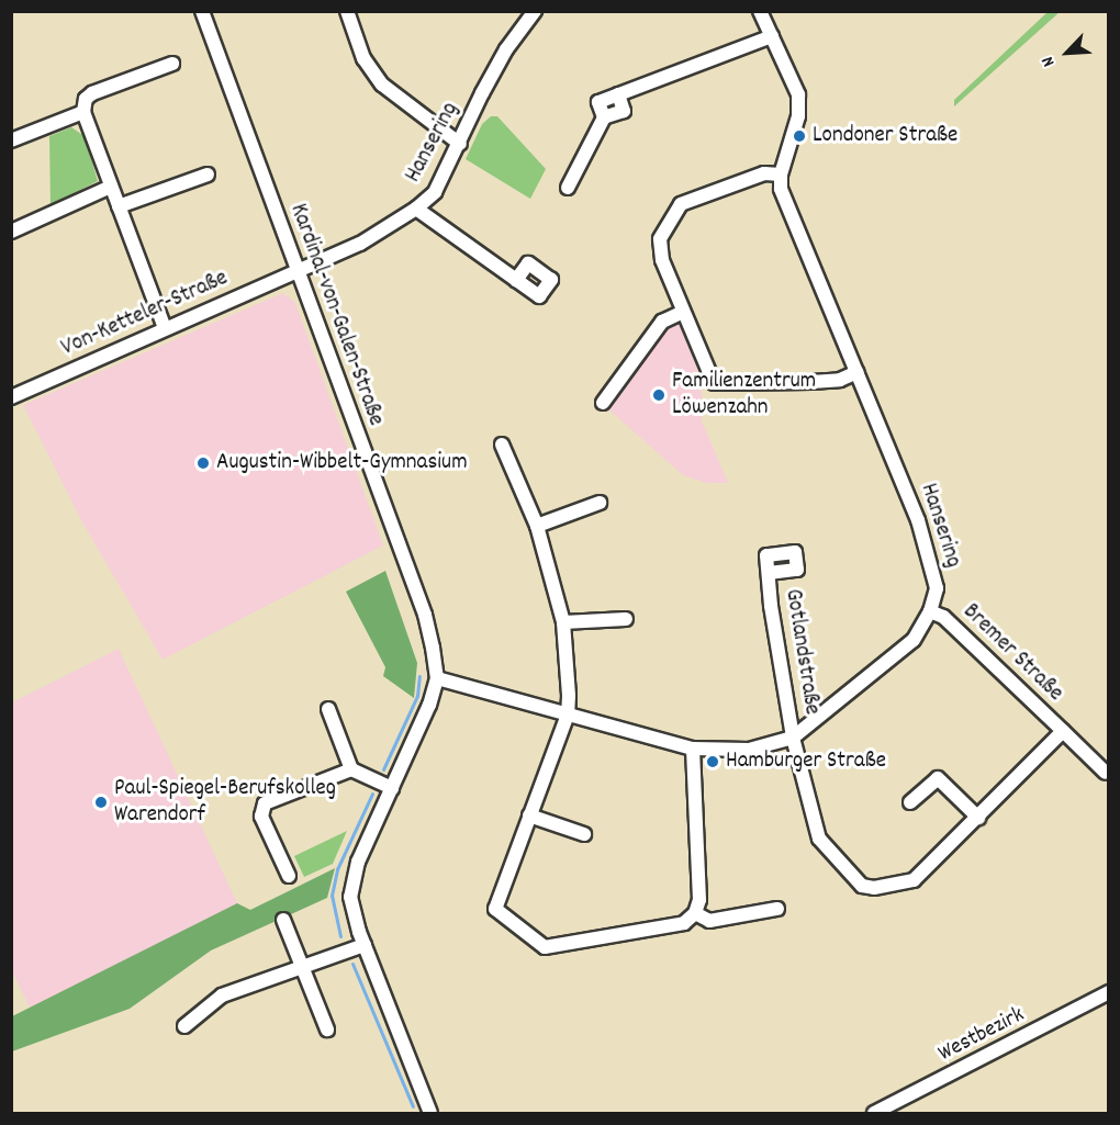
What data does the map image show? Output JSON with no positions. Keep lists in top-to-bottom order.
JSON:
{
  "streets": {
    "street": [
      "Hansering",
      "Von-Ketteler-Straße",
      "Kardinal-von-Galen-Straße",
      "Gotlandstraße",
      "Bremer Straße",
      "Westbezirk"
    ]
  },
  "crossings": [
    ["Hansering", "Von-Ketteler-Straße"],
    ["Hansering", "Kardinal-von-Galen-Straße"],
    ["Hansering", "Gotlandstraße"],
    ["Hansering", "Bremer Straße"],
    ["Von-Ketteler-Straße", "Kardinal-von-Galen-Straße"],
    ["Gotlandstraße", "Bremer Straße"]
  ],
  "places": [
    "Londoner Straße",
    "Familienzentrum Löwenzahn",
    "Augustin-Wibbelt-Gymnasium",
    "Hamburger Straße",
    "Paul-Spiegel-Berufskolleg Warendorf"
  ],
  "north": "bottom left"
}
